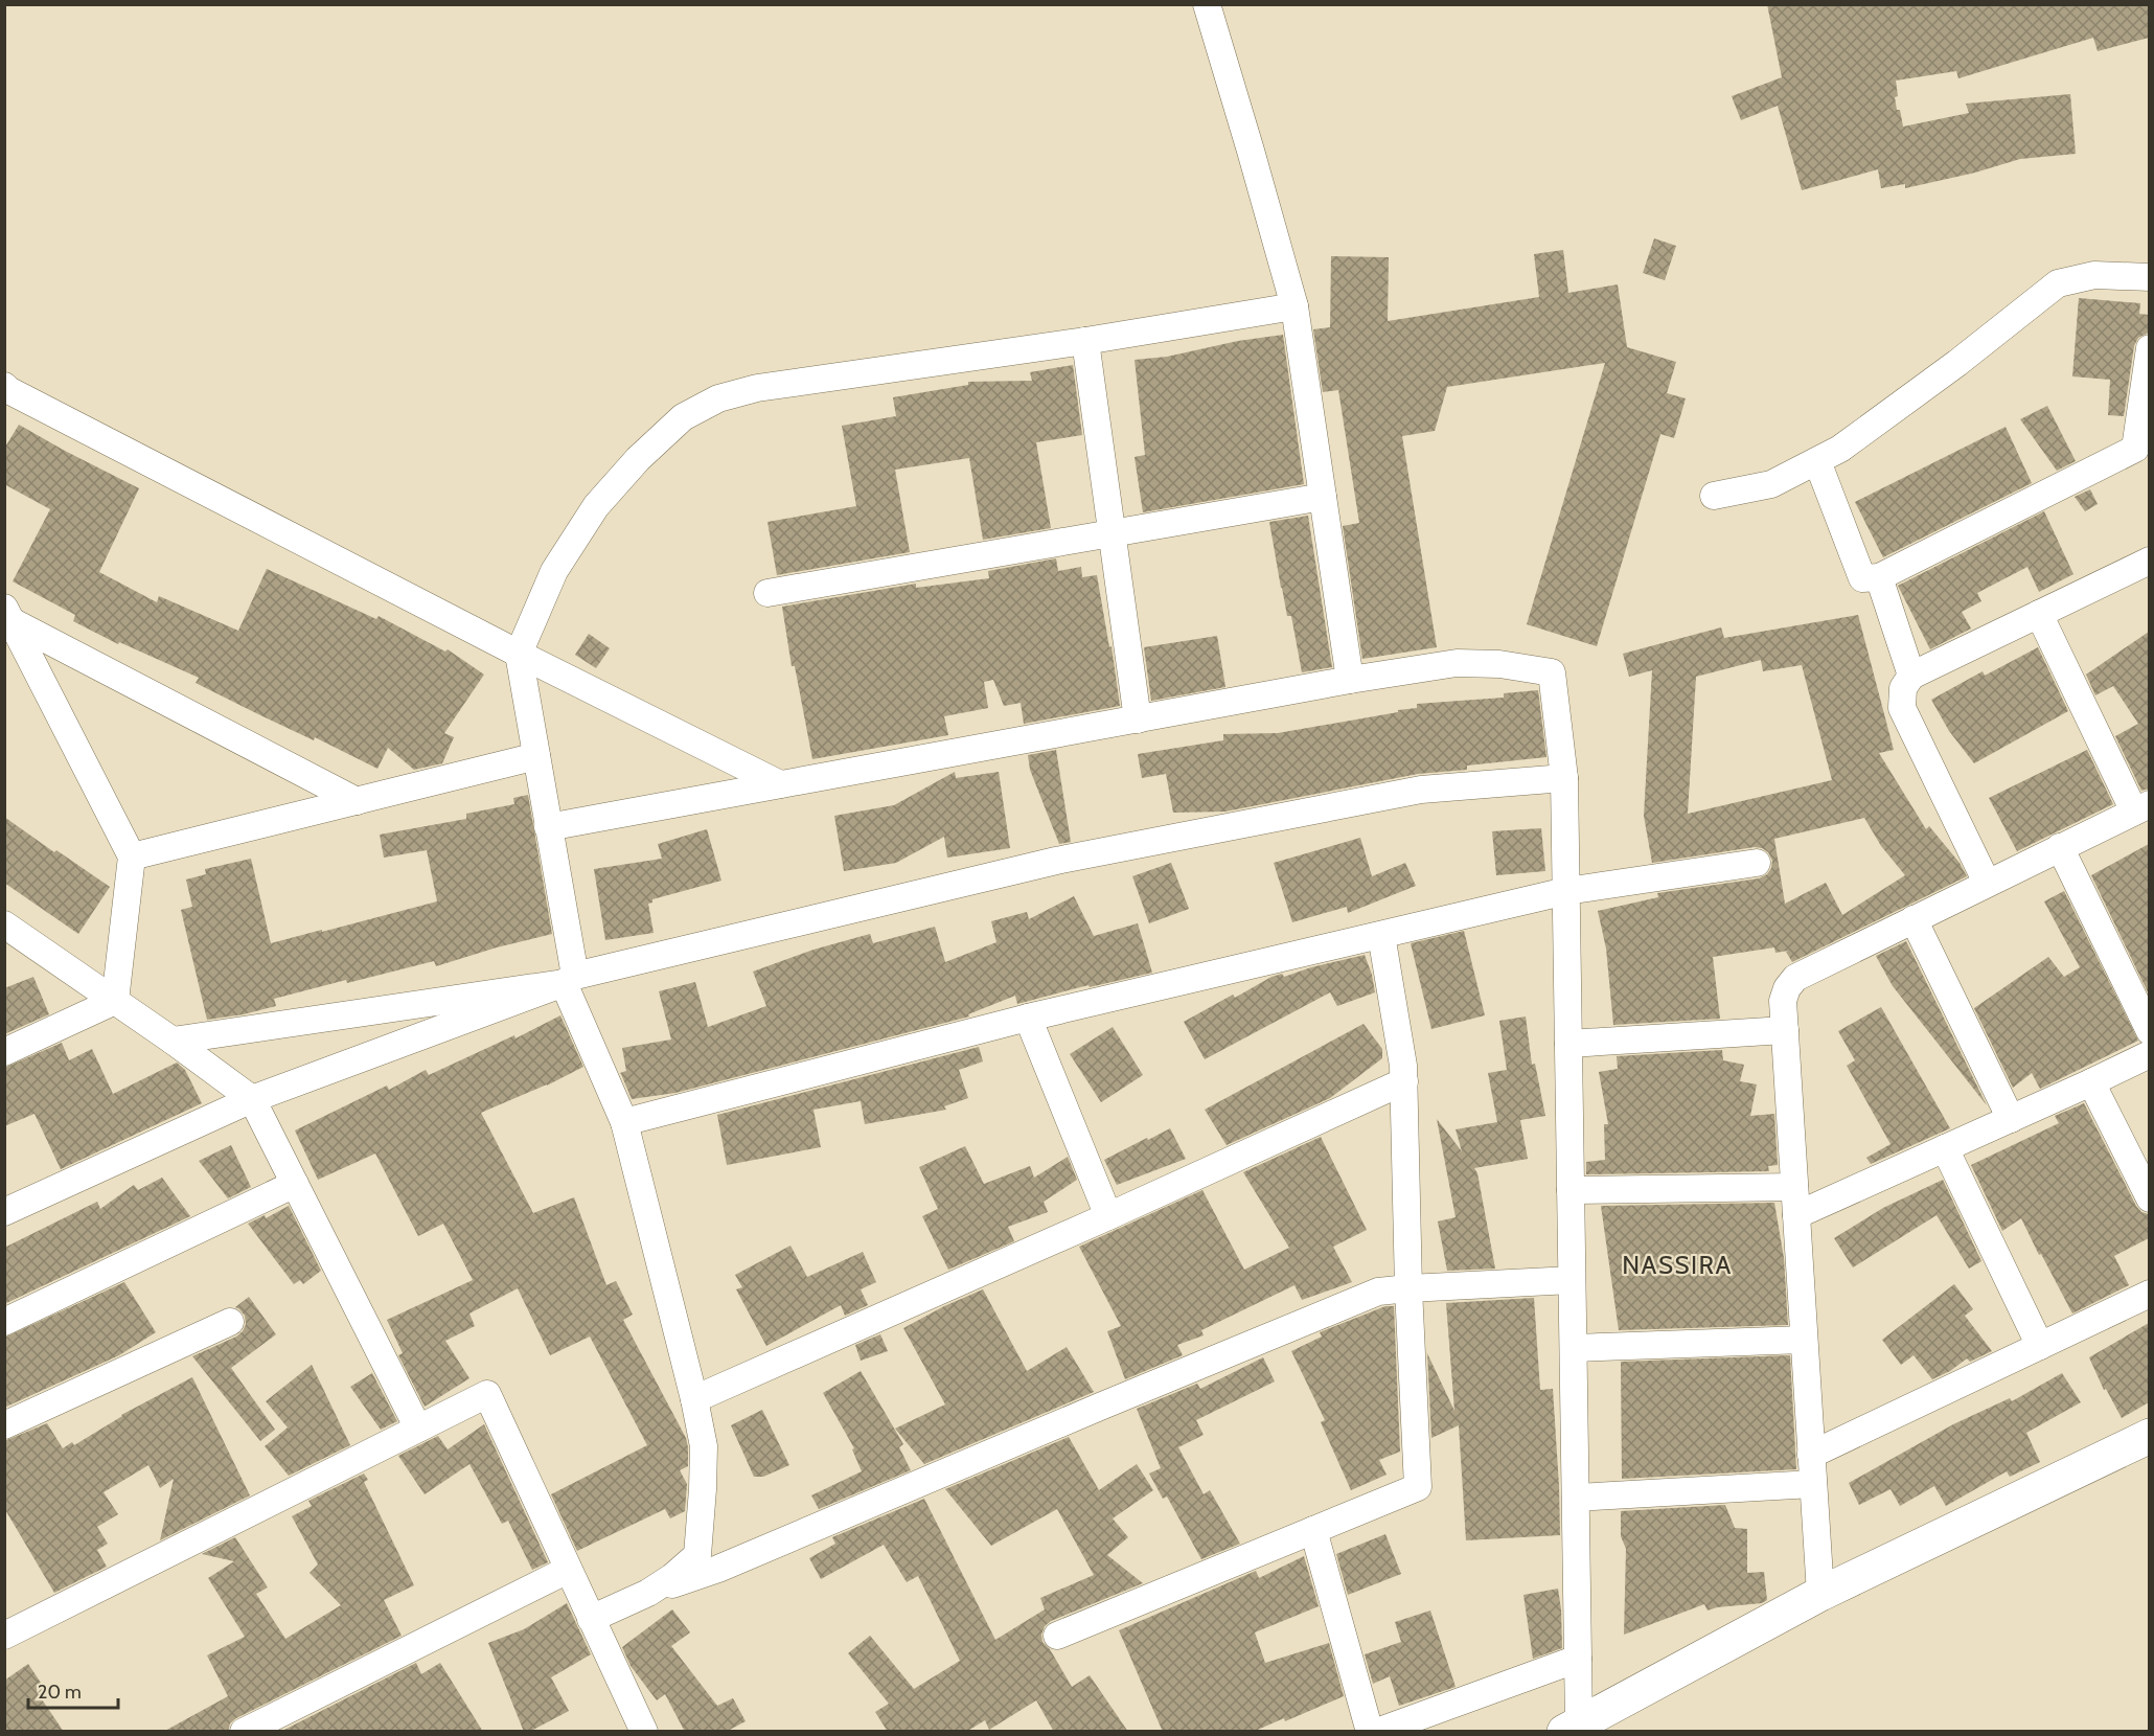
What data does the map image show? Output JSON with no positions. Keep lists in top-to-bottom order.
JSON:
{
  "districts": ["NASSIRA"],
  "scale_bar": "20 m"
}
